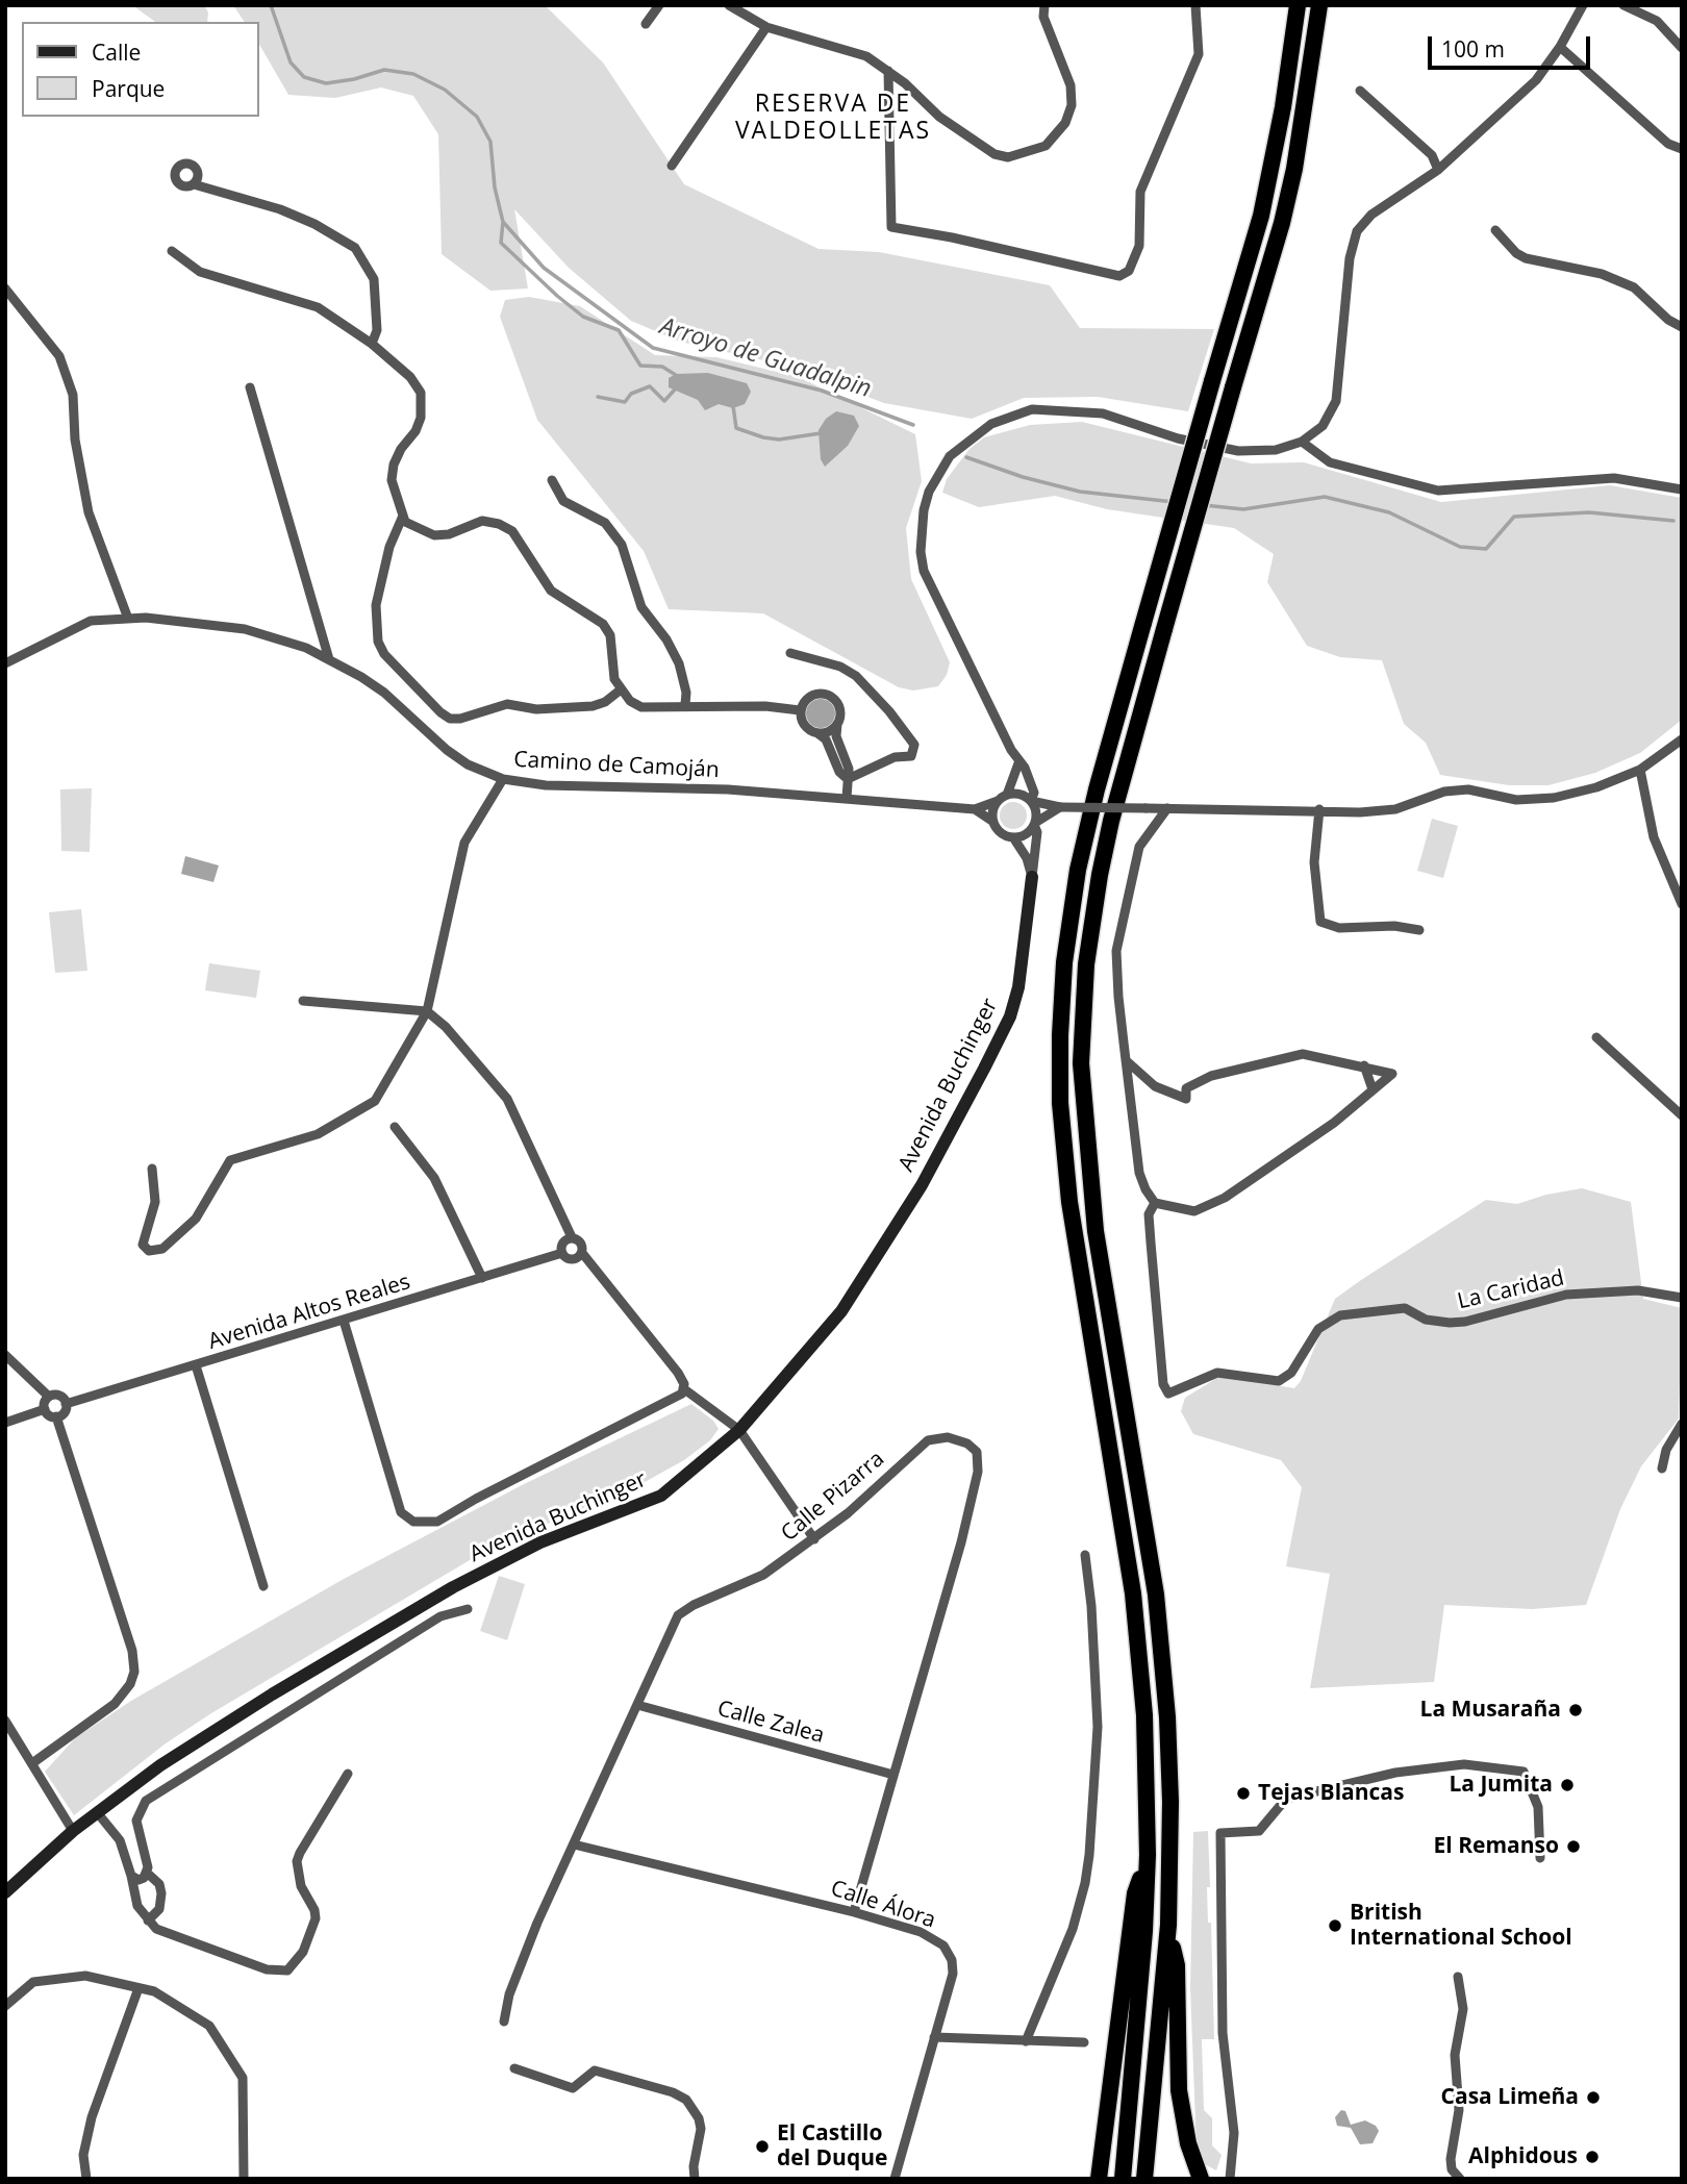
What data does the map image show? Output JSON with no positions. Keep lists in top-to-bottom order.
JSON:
{
  "streets": {
    "street": [
      "Camino de Camoján",
      "Avenida Buchinger",
      "La Caridad",
      "Avenida Altos Reales",
      "Calle Pizarra",
      "Calle Zalea",
      "Calle Álora"
    ]
  },
  "crossings": [
    ["Camino de Camoján", "Avenida Buchinger"],
    ["Calle Pizarra", "Calle Zalea"],
    ["Calle Pizarra", "Calle Álora"]
  ],
  "districts": ["RESERVA DE VALDEOLLETAS"],
  "water": ["Arroyo de Guadalpin"],
  "places": [
    "La Musaraña",
    "La Jumita",
    "Tejas Blancas",
    "El Remanso",
    "British International School",
    "Casa Limeña",
    "El Castillo del Duque",
    "Alphidous"
  ],
  "legend": ["Calle", "Parque"],
  "scale_bar": "100 m"
}
